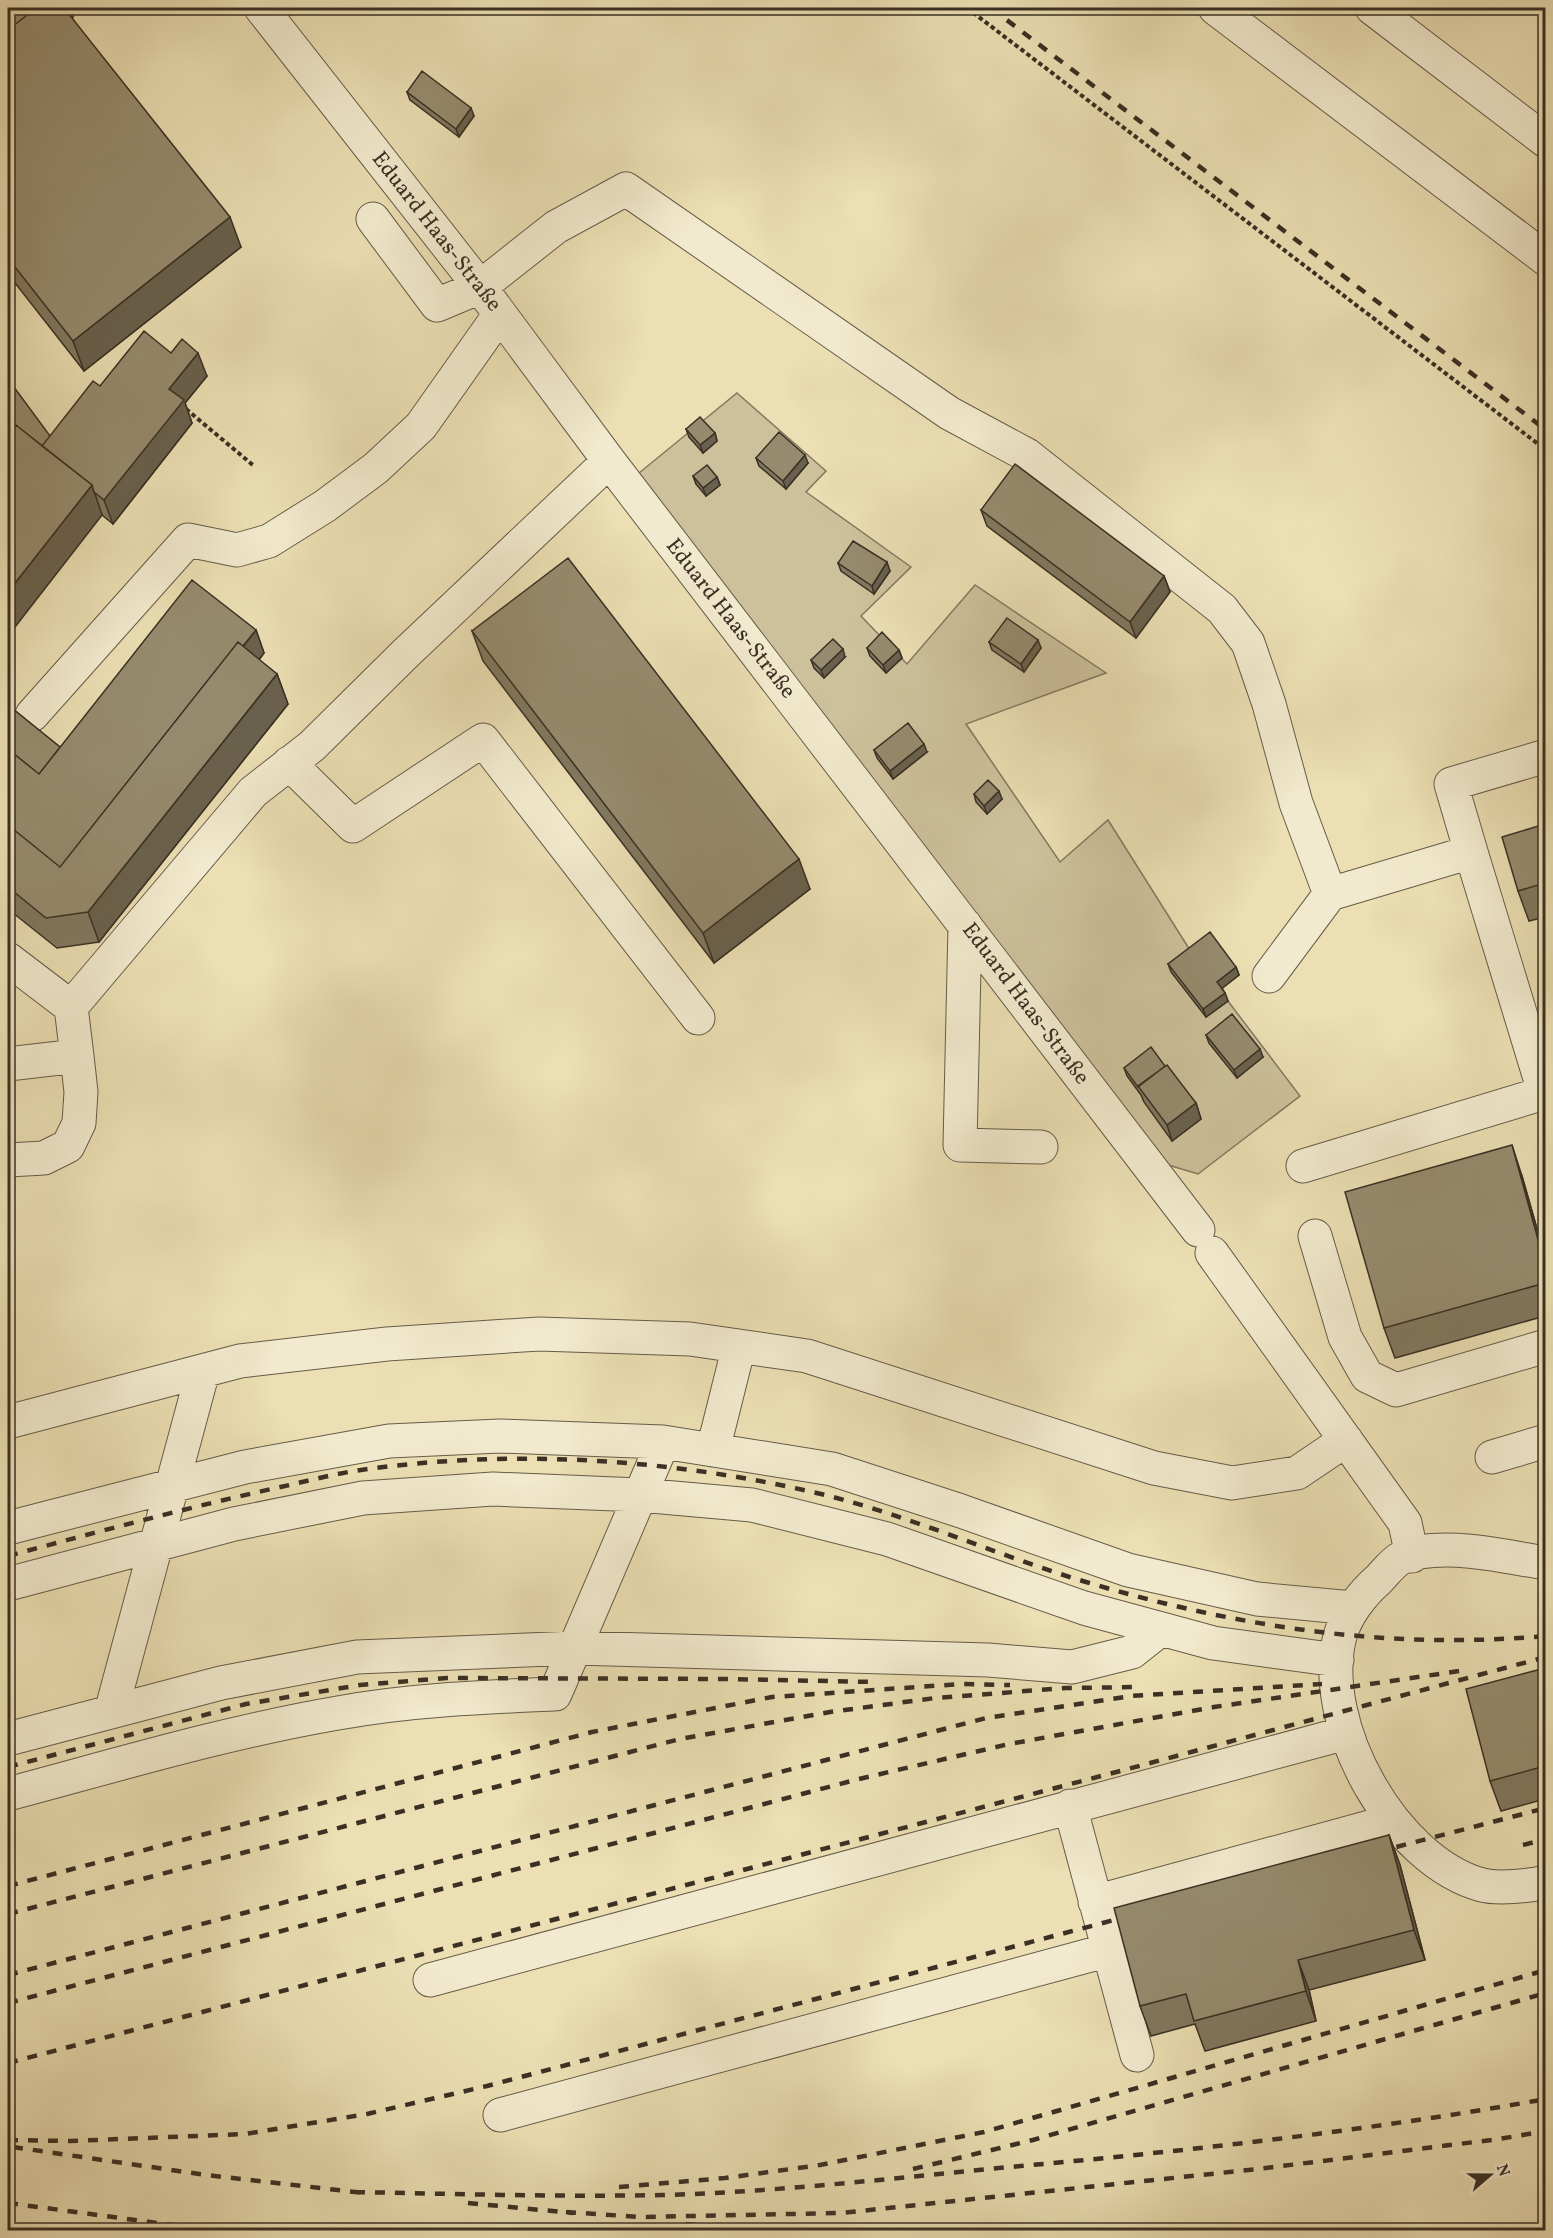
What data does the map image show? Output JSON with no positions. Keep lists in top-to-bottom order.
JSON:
{
  "streets": {
    "street": ["Eduard Haas-Straße"]
  },
  "north": "right"
}
